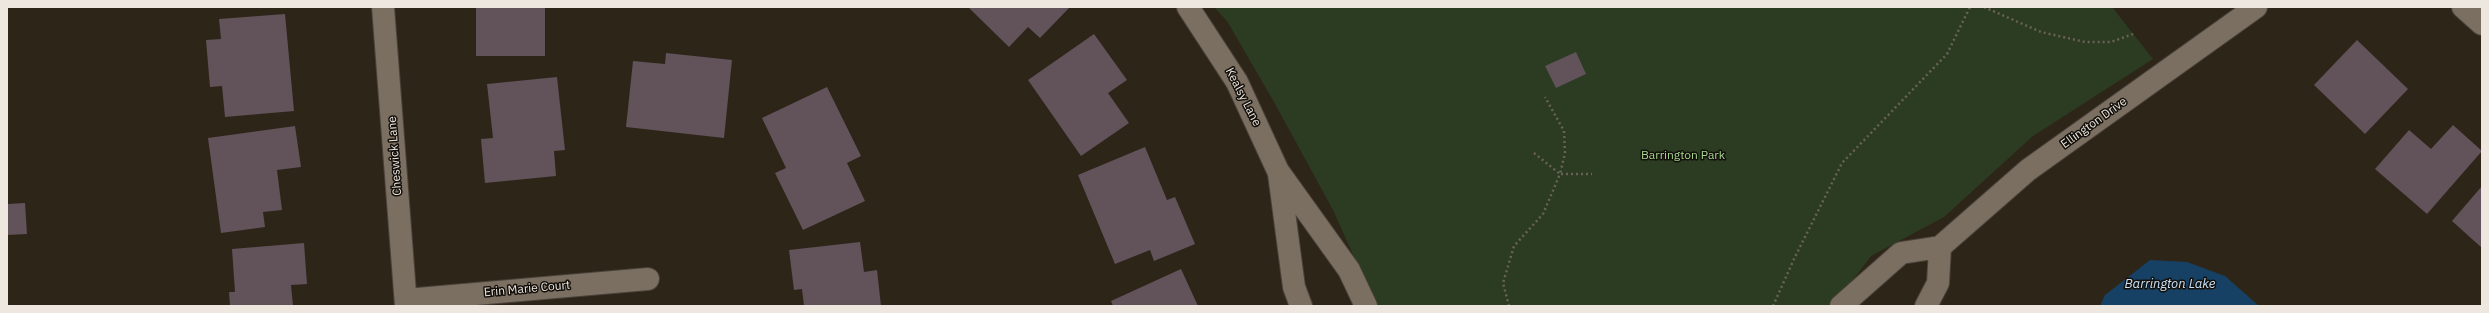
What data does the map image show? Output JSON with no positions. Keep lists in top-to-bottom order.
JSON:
{
  "streets": {
    "street": [
      "Kealsy Lane",
      "Ellington Drive",
      "Cheswick Lane",
      "Erin Marie Court"
    ]
  },
  "crossings": [
    ["Cheswick Lane", "Erin Marie Court"]
  ],
  "water": ["Barrington Lake"],
  "parks": ["Barrington Park"]
}
